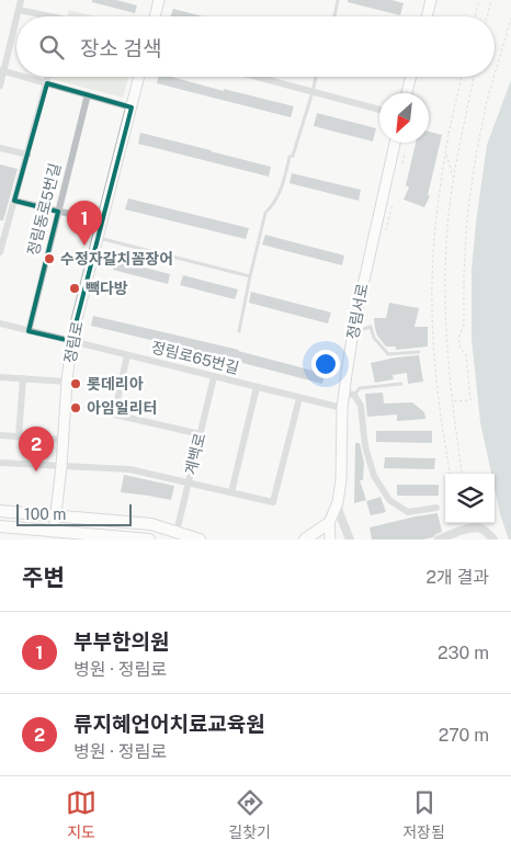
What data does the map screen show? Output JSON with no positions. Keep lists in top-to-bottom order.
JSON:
{
  "streets": {
    "main road": ["정림서로", "정림로"],
    "street": ["정림동로5번길", "정림로65번길", "계백로"]
  },
  "crossings": [
    ["정림동로5번길", "정림로65번길"],
    ["정림서로", "정림로65번길"],
    ["정림로", "정림로65번길"],
    ["정림로65번길", "계백로"]
  ],
  "places": [
    "수정자갈치꼼장어",
    "빽다방",
    "롯데리아",
    "아임일리터"
  ],
  "scale_bar": "100 m",
  "north": "bottom left",
  "page": {
    "search": "장소 검색",
    "pins": ["1", "2"],
    "scale": "100 m",
    "heading": ["주변", "2개 결과"],
    "list": [
      {
        "mark": "1",
        "name": "부부한의원",
        "note": "병원 · 정림로",
        "value": "230 m"
      },
      {
        "mark": "2",
        "name": "류지혜언어치료교육원",
        "note": "병원 · 정림로",
        "value": "270 m"
      }
    ],
    "nav": ["지도", "길찾기", "저장됨"]
  }
}
